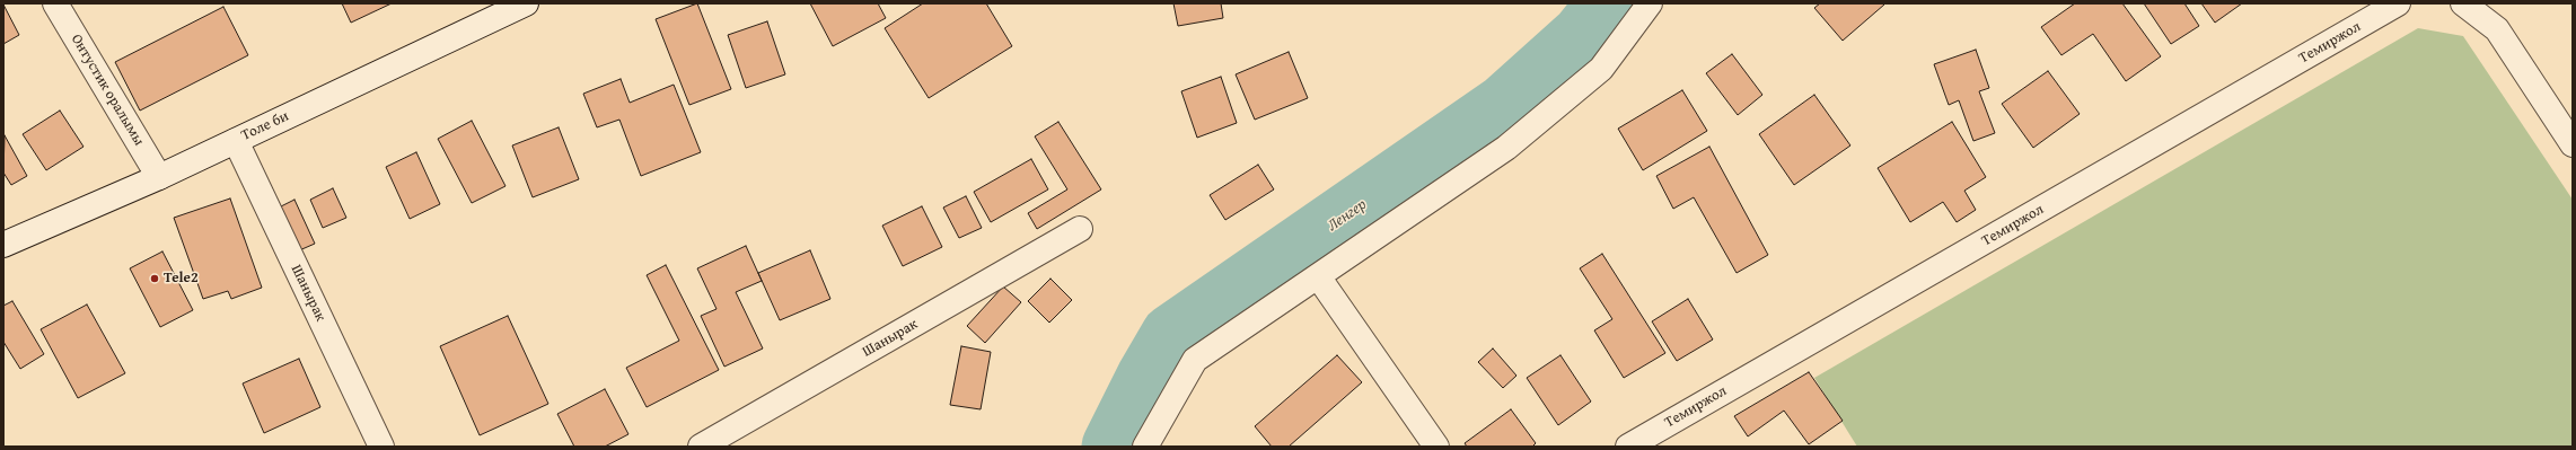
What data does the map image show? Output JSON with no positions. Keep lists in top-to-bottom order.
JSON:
{
  "streets": {
    "street": [
      "Темиржол",
      "Онтустик оралымы",
      "Толе би",
      "Шанырак"
    ]
  },
  "crossings": [
    ["Онтустик оралымы", "Толе би"],
    ["Толе би", "Шанырак"]
  ],
  "water": ["Ленгер"],
  "places": ["Tele2"]
}
